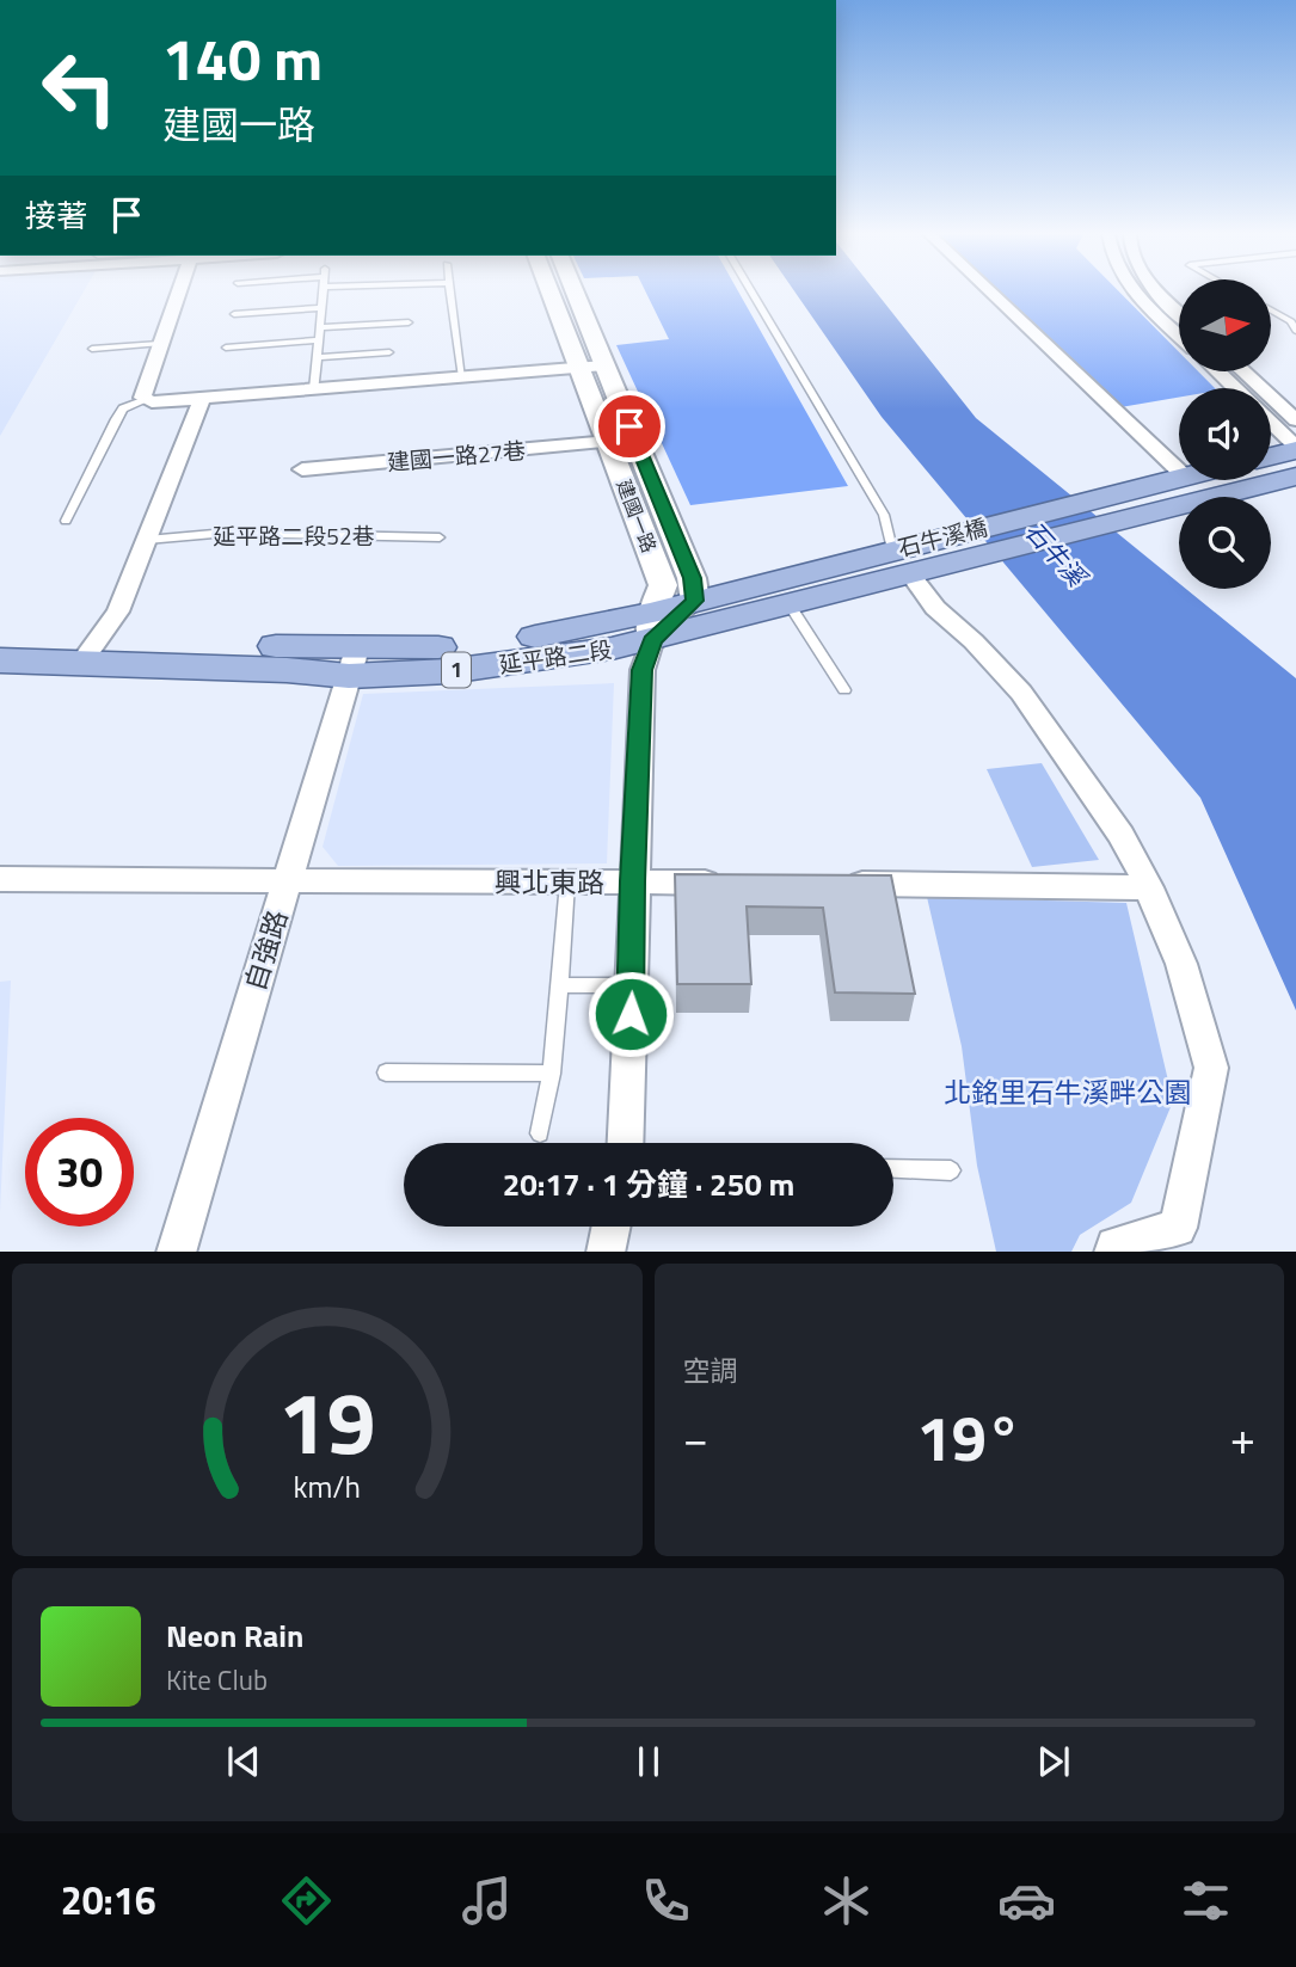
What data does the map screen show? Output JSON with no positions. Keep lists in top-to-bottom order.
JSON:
{
  "streets": {
    "main road": ["石牛溪橋", "延平路二段", "1"],
    "street": [
      "建國一路27巷",
      "建國一路",
      "興北東路",
      "自強路"
    ],
    "lane": ["延平路二段52巷"]
  },
  "crossings": [
    ["建國一路27巷", "建國一路"],
    ["建國一路", "延平路二段"],
    ["石牛溪橋", "延平路二段"],
    ["石牛溪橋", "1"],
    ["延平路二段", "自強路"],
    ["興北東路", "自強路"]
  ],
  "water": ["石牛溪"],
  "parks": ["北銘里石牛溪畔公園"],
  "north": "right",
  "page": {
    "turn": ["140 m", "建國一路"],
    "then": "接著",
    "limit": "30",
    "trip": "20:17 · 1 分鐘 · 250 m",
    "tile": "空調",
    "heat": ["−", "19°", "+"],
    "song": ["Neon Rain", "Kite Club"],
    "tabs": "20:16",
    "gauge": ["19", "km/h"]
  }
}
